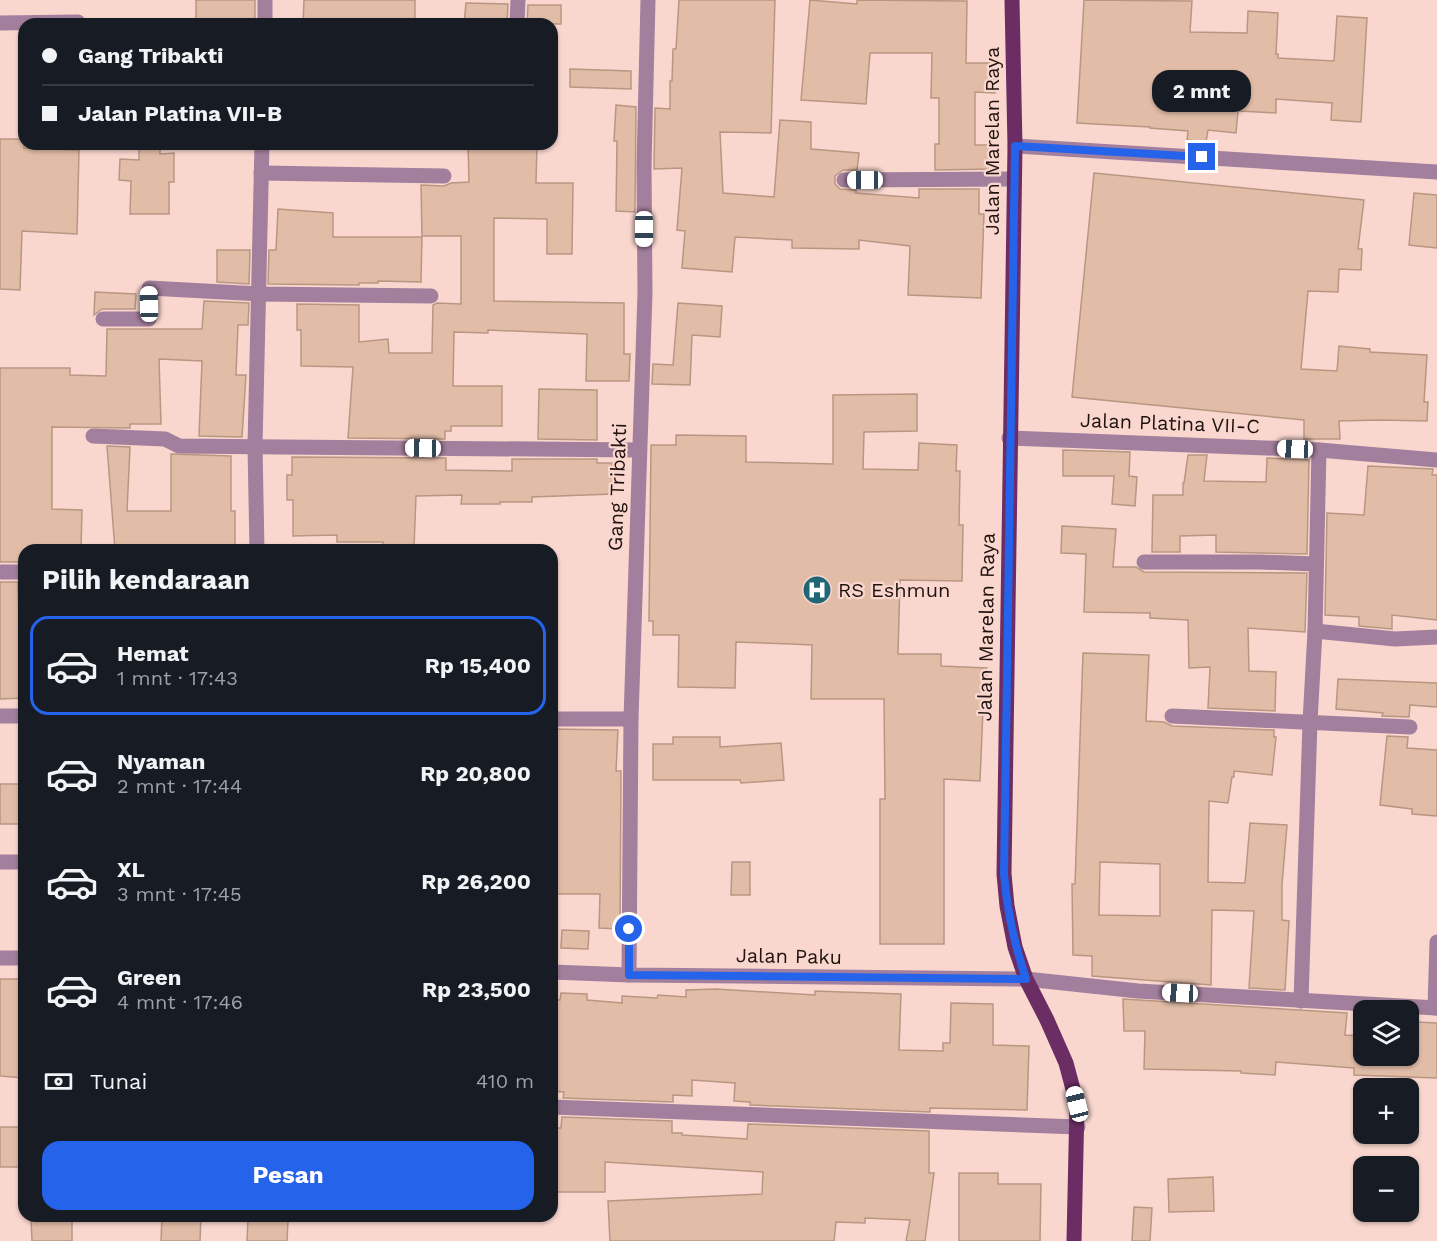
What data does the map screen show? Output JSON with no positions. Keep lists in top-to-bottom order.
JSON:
{
  "streets": {
    "main road": ["Jalan Marelan Raya"],
    "street": ["Jalan Platina VII-C", "Gang Tribakti", "Jalan Paku"]
  },
  "crossings": [
    ["Jalan Marelan Raya", "Jalan Platina VII-C"],
    ["Jalan Marelan Raya", "Jalan Paku"],
    ["Gang Tribakti", "Jalan Paku"]
  ],
  "places": {
    "hospital": ["RS Eshmun"]
  },
  "page": {
    "banner": ["Gang Tribakti", "Jalan Platina VII-B"],
    "bubble": "2 mnt",
    "heading": "Pilih kendaraan",
    "list": [
      {
        "name": "Hemat",
        "note": "1 mnt · 17:43",
        "value": "Rp 15,400"
      },
      {
        "name": "Nyaman",
        "note": "2 mnt · 17:44",
        "value": "Rp 20,800"
      },
      {
        "name": "XL",
        "note": "3 mnt · 17:45",
        "value": "Rp 26,200"
      },
      {
        "name": "Green",
        "note": "4 mnt · 17:46",
        "value": "Rp 23,500"
      }
    ],
    "map_buttons": ["+", "−"],
    "pay": ["Tunai", "410 m"],
    "buttons": "Pesan"
  }
}
